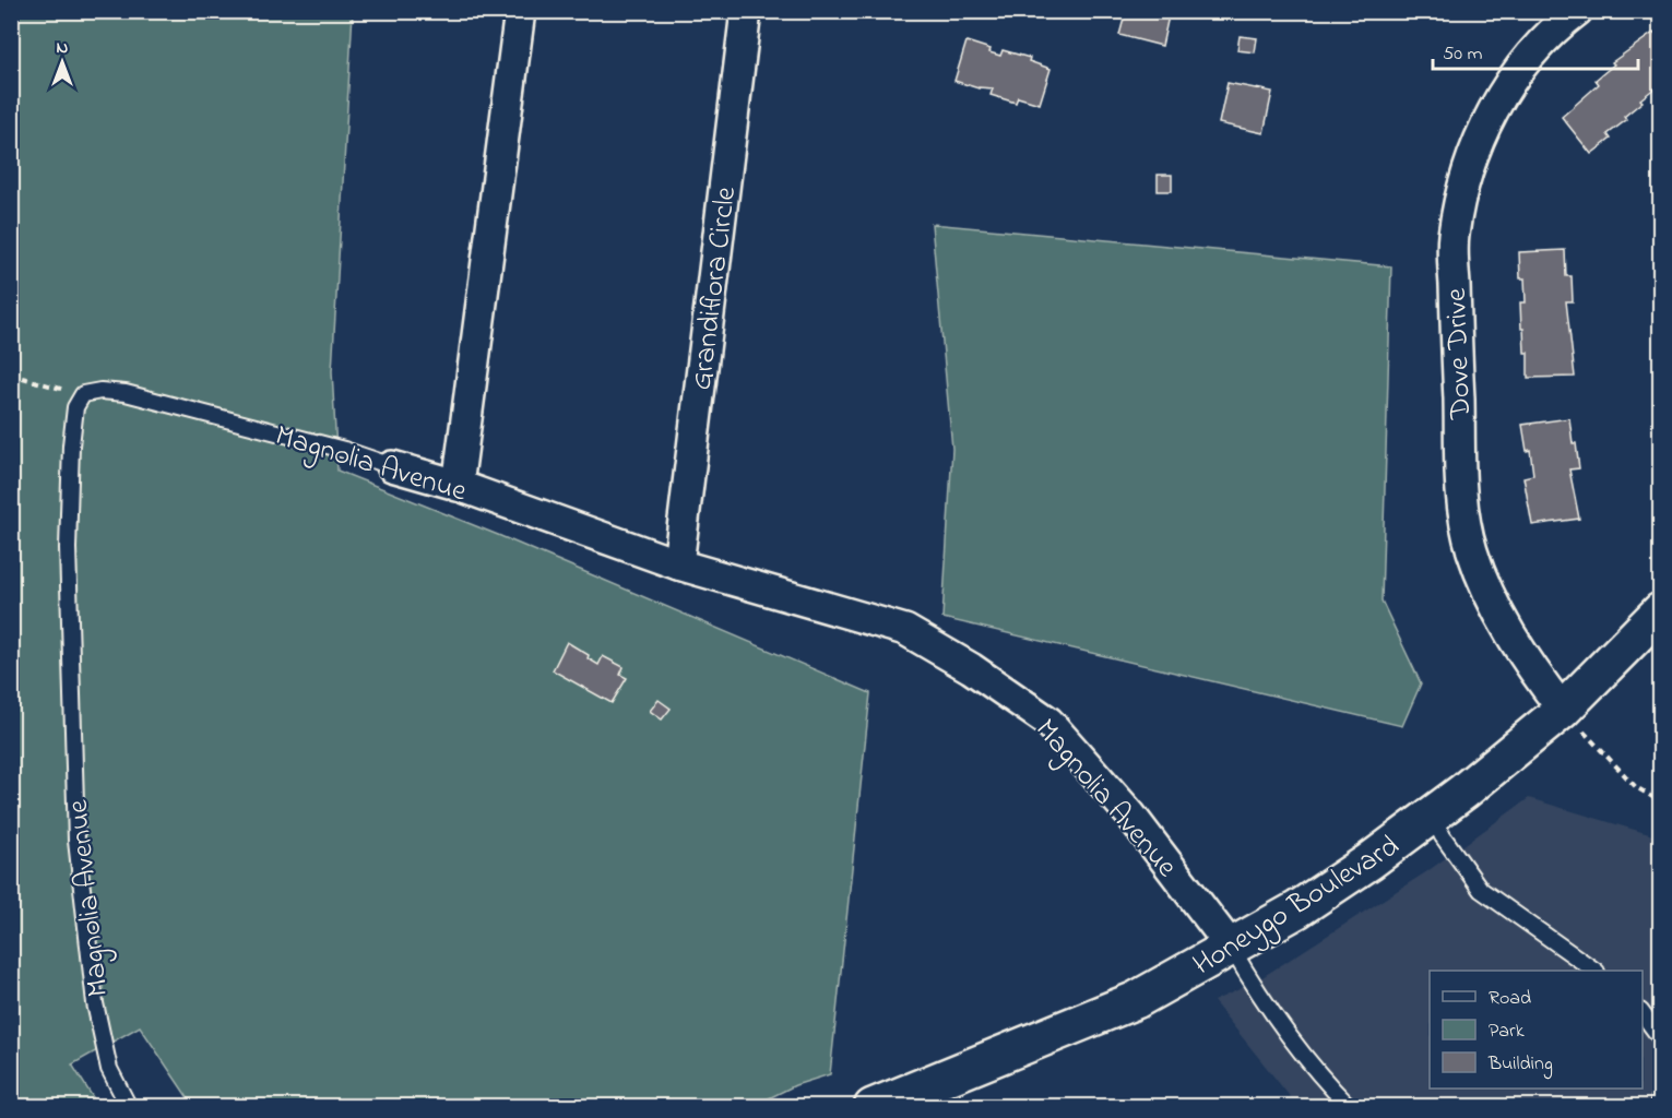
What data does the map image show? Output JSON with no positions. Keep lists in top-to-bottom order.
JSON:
{
  "streets": {
    "main road": ["Honeygo Boulevard"],
    "street": ["Grandiflora Circle", "Dove Drive", "Magnolia Avenue"]
  },
  "crossings": [
    ["Grandiflora Circle", "Magnolia Avenue"],
    ["Dove Drive", "Honeygo Boulevard"],
    ["Magnolia Avenue", "Honeygo Boulevard"]
  ],
  "legend": ["Road", "Park", "Building"],
  "scale_bar": "50 m",
  "north": "top"
}
